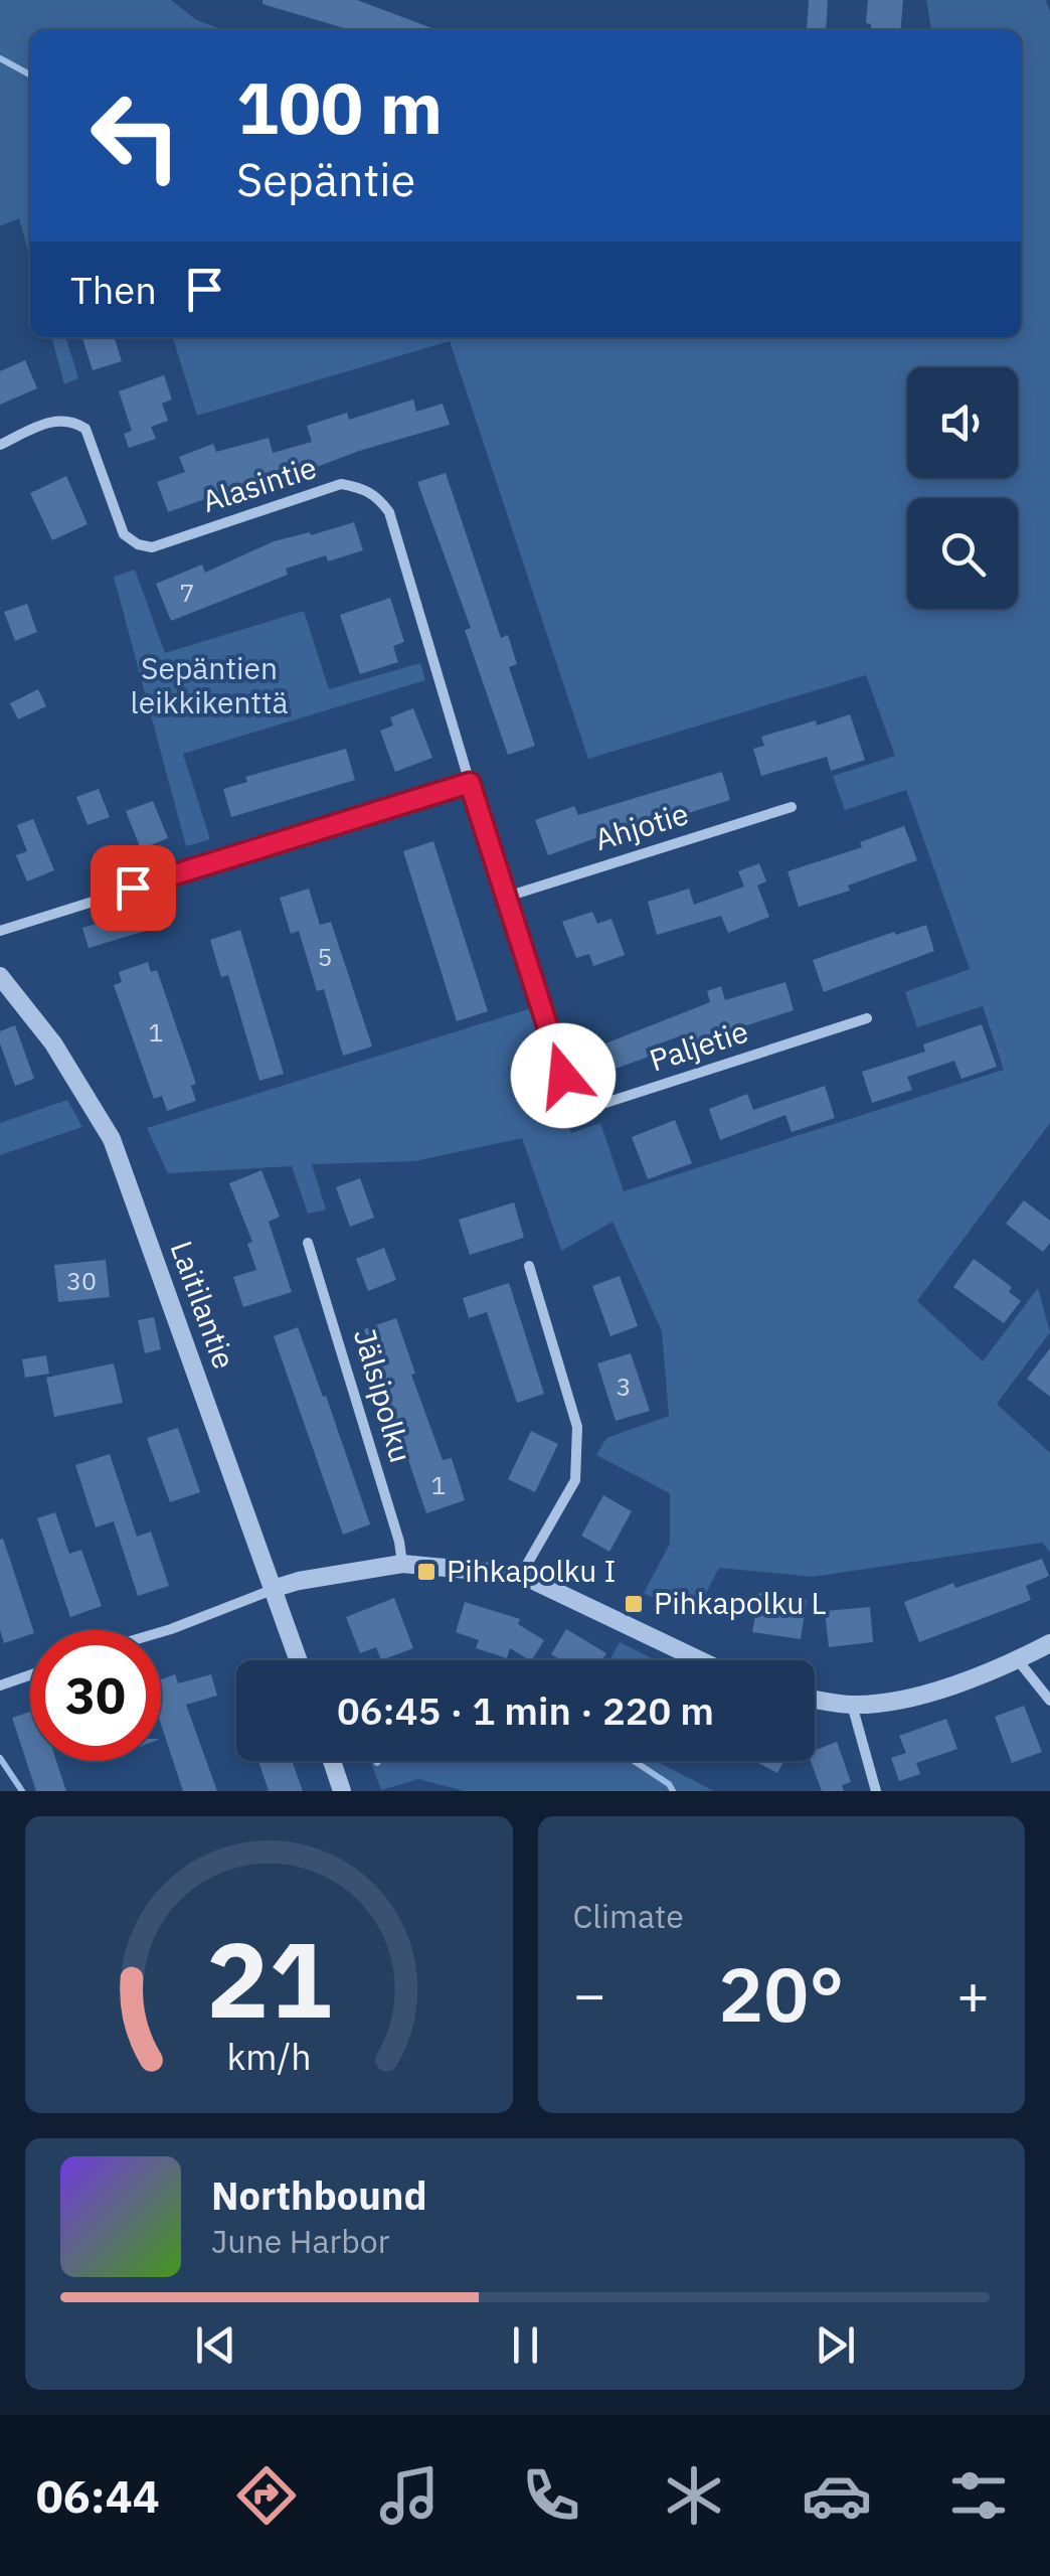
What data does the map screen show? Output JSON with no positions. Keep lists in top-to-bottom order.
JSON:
{
  "streets": {
    "street": [
      "Alasintie",
      "Ahjotie",
      "Paljetie",
      "Laitilantie",
      "Jälsipolku"
    ]
  },
  "crossings": [
    ["Alasintie", "Paljetie"],
    ["Ahjotie", "Paljetie"]
  ],
  "parks": ["Sepäntien leikkikenttä"],
  "places": {
    "transit": ["Pihkapolku I", "Pihkapolku L"]
  },
  "house_numbers": [
    "7",
    "5",
    "1",
    "30",
    "3",
    "1"
  ],
  "page": {
    "turn": ["100 m", "Sepäntie"],
    "then": "Then",
    "limit": "30",
    "trip": "06:45 · 1 min · 220 m",
    "tile": "Climate",
    "heat": ["−", "20°", "+"],
    "song": ["Northbound", "June Harbor"],
    "tabs": "06:44",
    "gauge": ["21", "km/h"]
  }
}
